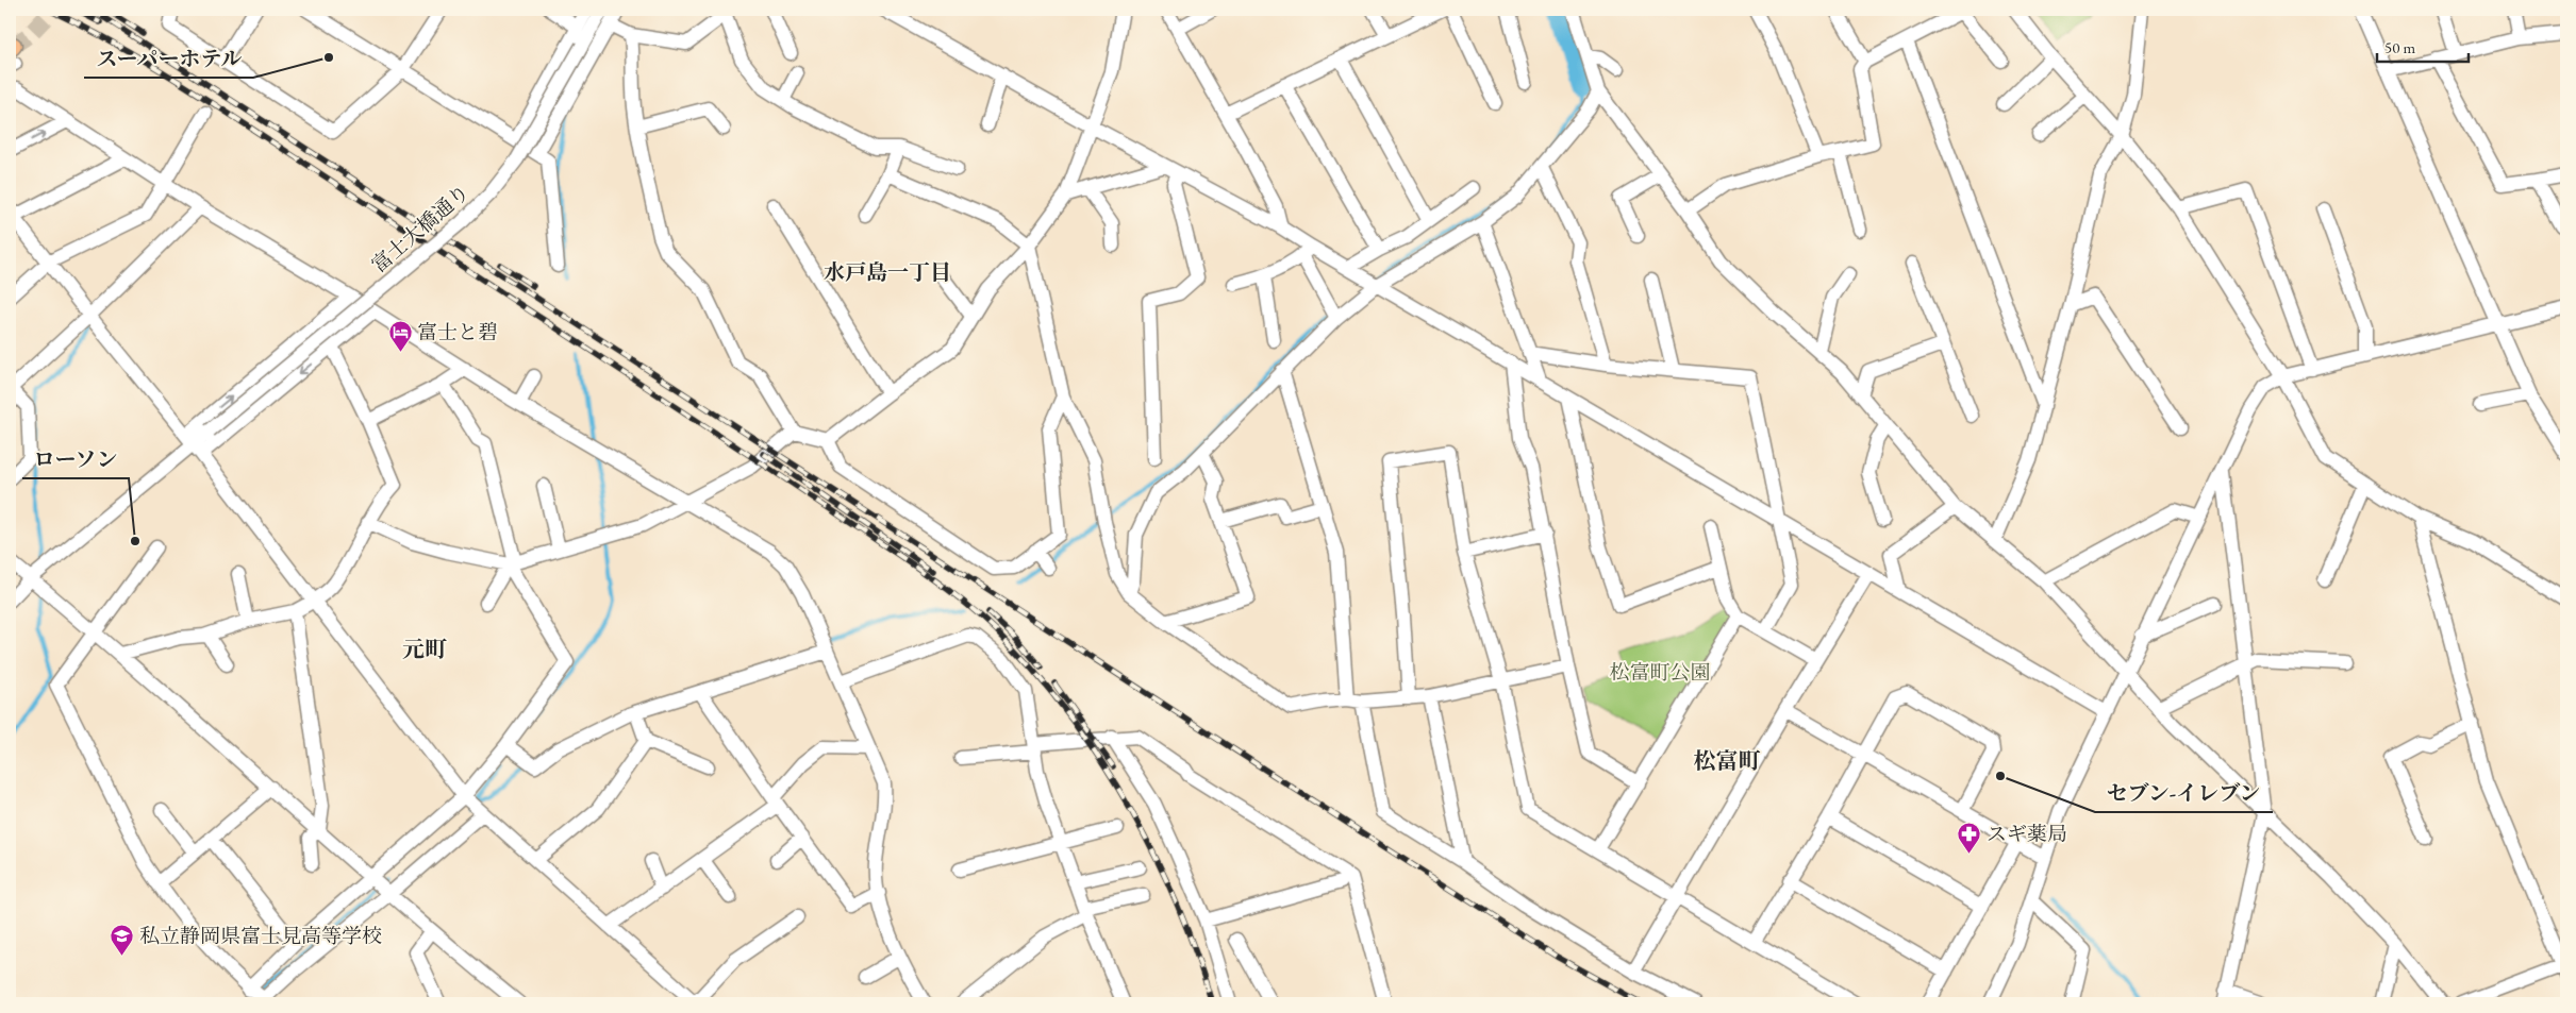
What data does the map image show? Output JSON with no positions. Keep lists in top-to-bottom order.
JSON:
{
  "streets": {
    "street": ["富士大橋通り"]
  },
  "districts": ["水戸島一丁目", "元町", "松富町"],
  "parks": ["松富町公園"],
  "places": {
    "other": ["スーパーホテル", "ローソン", "セブン-イレブン"],
    "hotel": ["富士と碧"],
    "pharmacy": ["スギ薬局"],
    "school or university": ["私立静岡県富士見高等学校"]
  },
  "scale_bar": "50 m"
}
